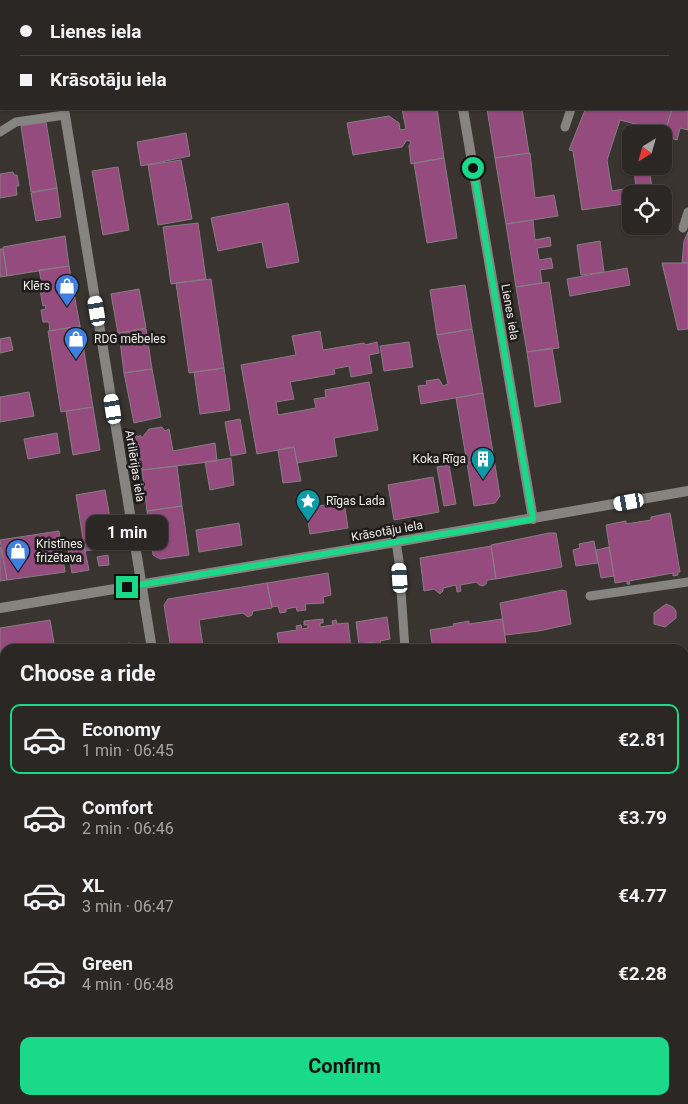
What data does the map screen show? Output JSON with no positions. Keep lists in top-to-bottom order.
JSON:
{
  "streets": {
    "street": ["Lienes iela", "Artilērijas iela", "Krāsotāju iela"]
  },
  "crossings": [
    ["Lienes iela", "Krāsotāju iela"],
    ["Artilērijas iela", "Krāsotāju iela"]
  ],
  "places": {
    "shop": ["Klērs", "RDG mēbeles", "Kristīnes frizētava"],
    "building": ["Koka Rīga"],
    "place": ["Rīgas Lada"]
  },
  "north": "bottom left",
  "page": {
    "banner": ["Lienes iela", "Krāsotāju iela"],
    "bubble": "1 min",
    "heading": "Choose a ride",
    "list": [
      {
        "name": "Economy",
        "note": "1 min · 06:45",
        "value": "€2.81"
      },
      {
        "name": "Comfort",
        "note": "2 min · 06:46",
        "value": "€3.79"
      },
      {
        "name": "XL",
        "note": "3 min · 06:47",
        "value": "€4.77"
      },
      {
        "name": "Green",
        "note": "4 min · 06:48",
        "value": "€2.28"
      }
    ],
    "buttons": "Confirm"
  }
}
